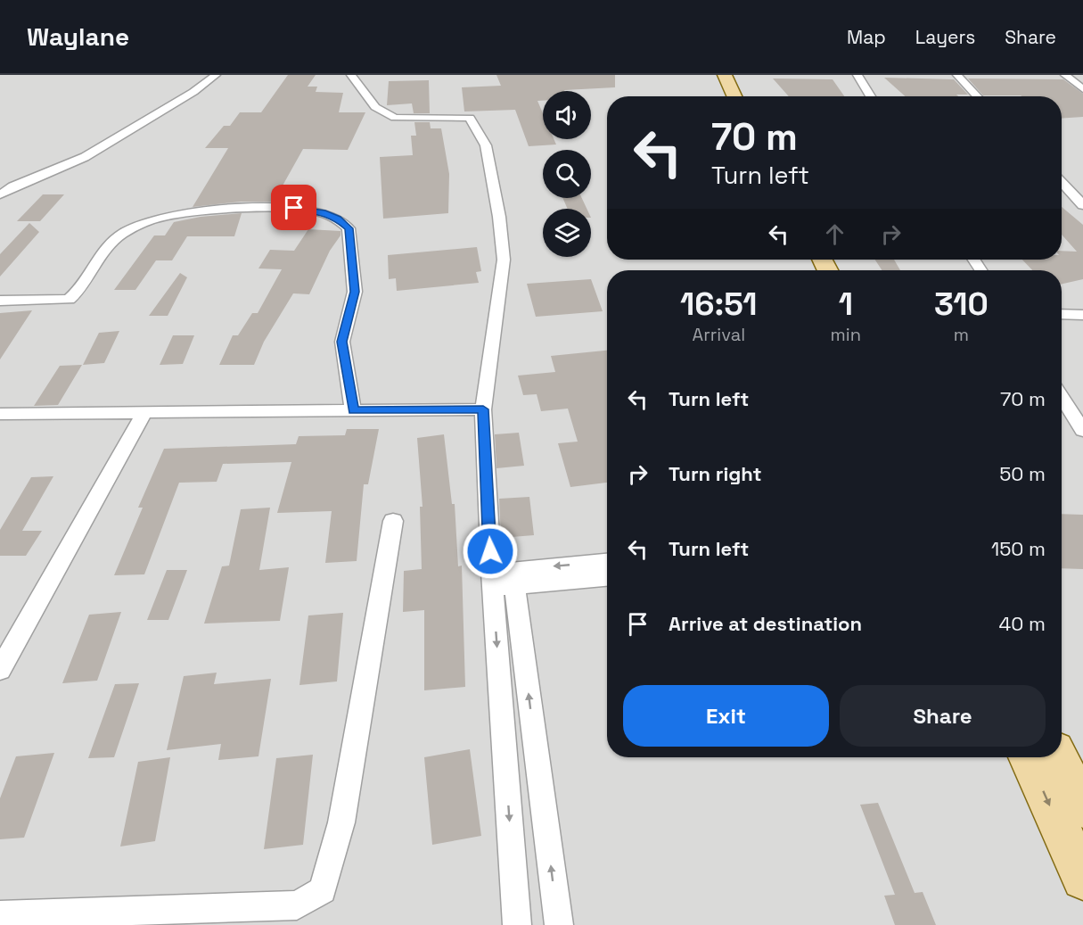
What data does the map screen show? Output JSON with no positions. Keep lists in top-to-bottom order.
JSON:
{
  "page": {
    "header": "Waylane",
    "nav": ["Map", "Layers", "Share"],
    "turn": ["70 m", "Turn left"],
    "eta": [
      "16:51",
      "Arrival",
      "1",
      "min",
      "310",
      "m"
    ],
    "list": [
      {
        "name": "Turn left",
        "value": "70 m"
      },
      {
        "name": "Turn right",
        "value": "50 m"
      },
      {
        "name": "Turn left",
        "value": "150 m"
      },
      {
        "name": "Arrive at destination",
        "value": "40 m"
      }
    ],
    "buttons": ["Exit", "Share"]
  }
}
